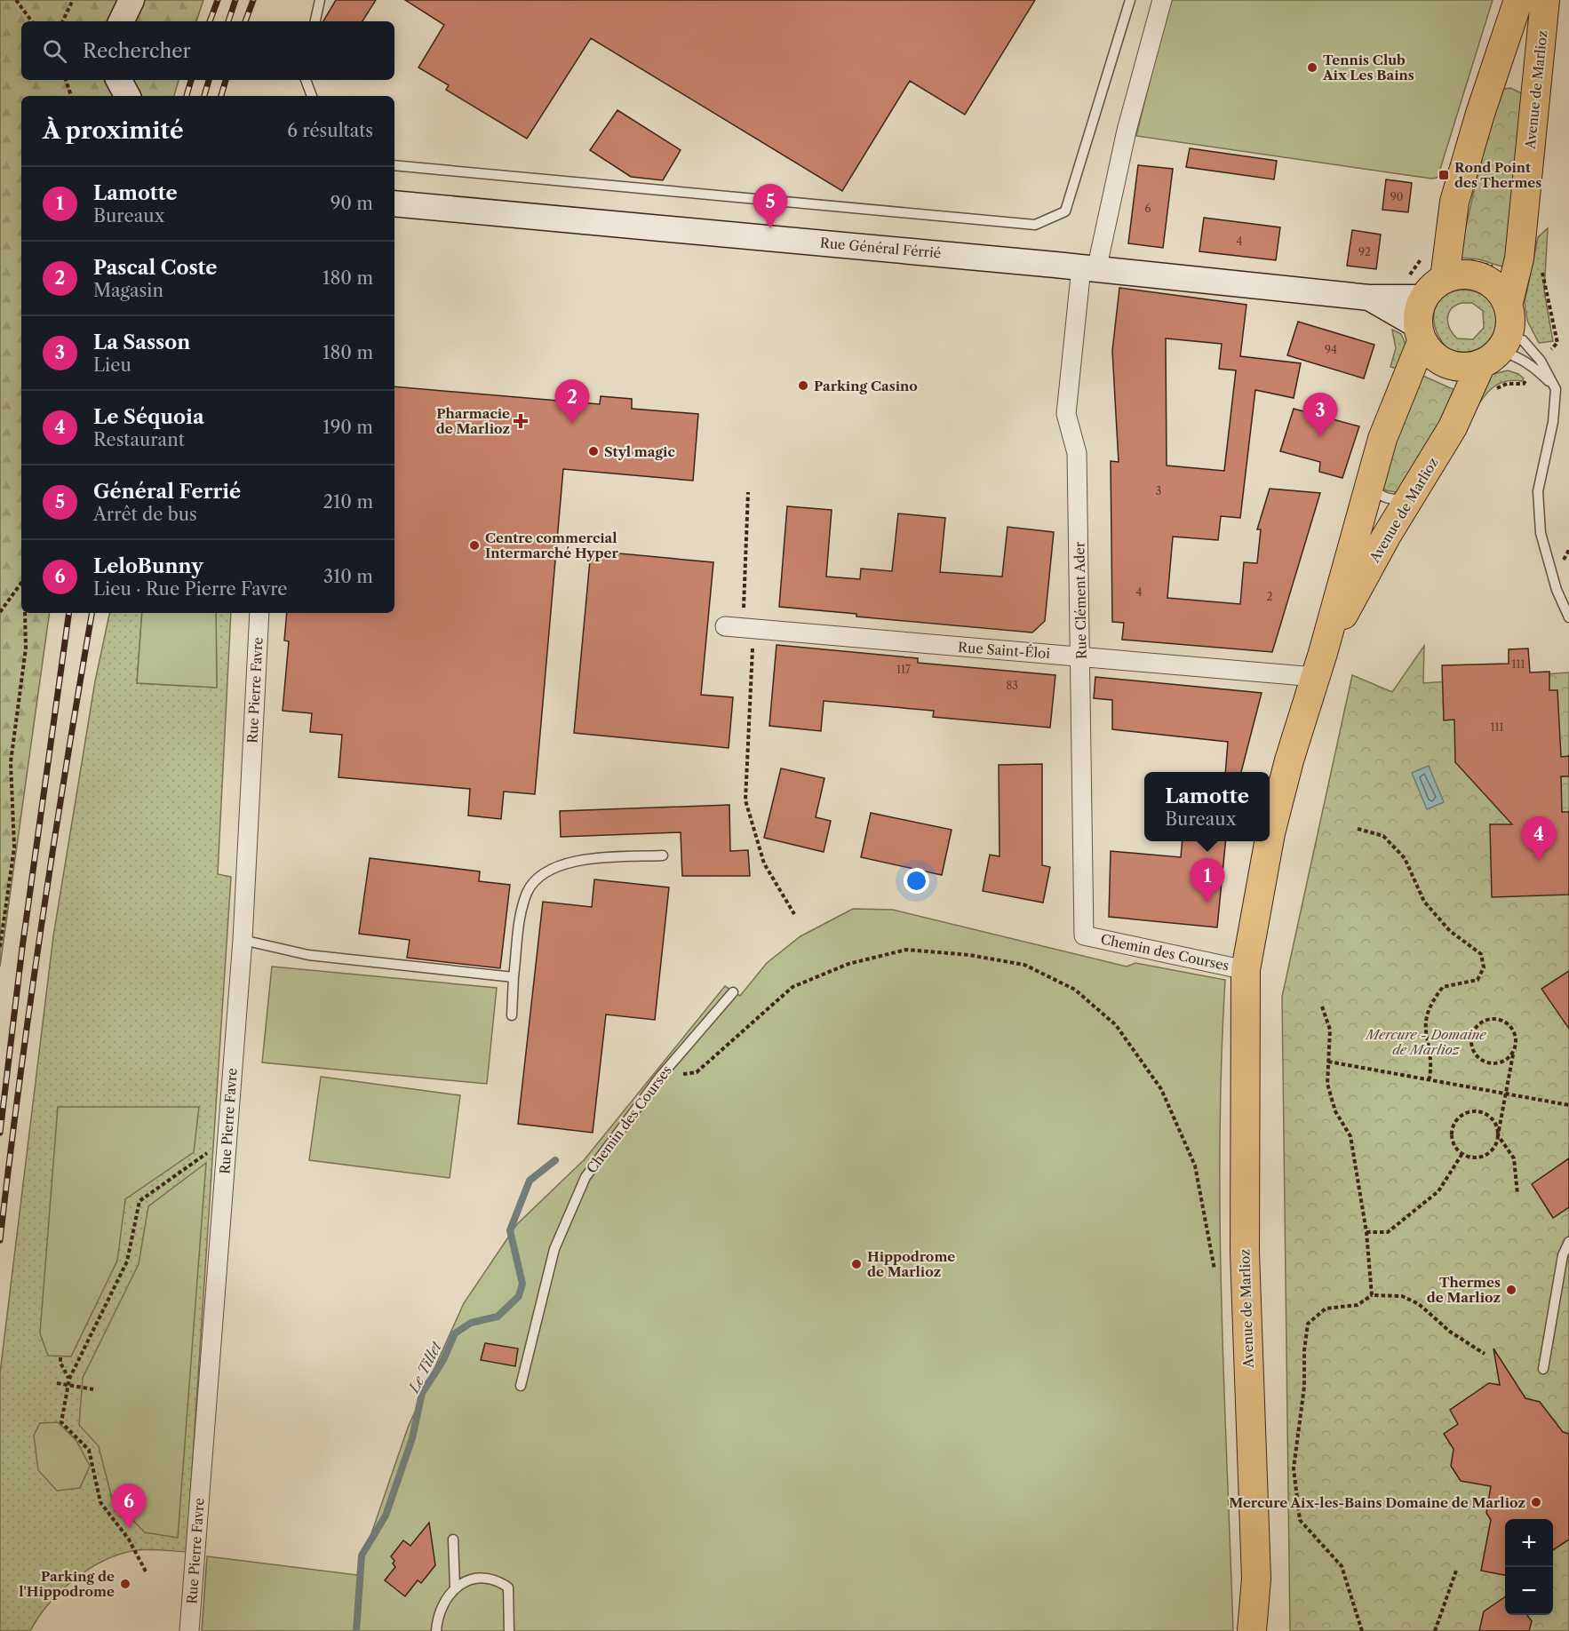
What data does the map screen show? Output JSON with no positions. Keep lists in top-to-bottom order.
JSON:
{
  "streets": {
    "main road": ["Avenue de Marlioz", "Rue Général Férrié"],
    "street": [
      "Rue Clément Ader",
      "Rue Saint-Éloi",
      "Rue Pierre Favre",
      "Chemin des Courses"
    ]
  },
  "crossings": [
    ["Avenue de Marlioz", "Rue Général Férrié"],
    ["Avenue de Marlioz", "Rue Saint-Éloi"],
    ["Avenue de Marlioz", "Chemin des Courses"],
    ["Rue Général Férrié", "Rue Clément Ader"],
    ["Rue Clément Ader", "Rue Saint-Éloi"],
    ["Rue Clément Ader", "Chemin des Courses"]
  ],
  "water": ["Le Tillet"],
  "parks": ["Mercure - Domaine de Marlioz"],
  "places": {
    "other": [
      "Tennis Club Aix Les Bains",
      "Parking Casino",
      "Styl magic",
      "Centre commercial Intermarché Hyper",
      "Hippodrome de Marlioz",
      "Thermes de Marlioz",
      "Mercure Aix-les-Bains Domaine de Marlioz",
      "Parking de l'Hippodrome"
    ],
    "transit": ["Rond Point des Thermes"],
    "health": ["Pharmacie de Marlioz"]
  },
  "house_numbers": [
    "90",
    "6",
    "4",
    "92",
    "94",
    "3",
    "4",
    "2",
    "111",
    "117",
    "83",
    "111"
  ],
  "page": {
    "search": "Rechercher",
    "heading": ["À proximité", "6 résultats"],
    "list": [
      {
        "mark": "1",
        "name": "Lamotte",
        "note": "Bureaux",
        "value": "90 m"
      },
      {
        "mark": "2",
        "name": "Pascal Coste",
        "note": "Magasin",
        "value": "180 m"
      },
      {
        "mark": "3",
        "name": "La Sasson",
        "note": "Lieu",
        "value": "180 m"
      },
      {
        "mark": "4",
        "name": "Le Séquoia",
        "note": "Restaurant",
        "value": "190 m"
      },
      {
        "mark": "5",
        "name": "Général Ferrié",
        "note": "Arrêt de bus",
        "value": "210 m"
      },
      {
        "mark": "6",
        "name": "LeloBunny",
        "note": "Lieu · Rue Pierre Favre",
        "value": "310 m"
      }
    ],
    "pins": [
      "5",
      "2",
      "3",
      "4",
      "1",
      "6"
    ],
    "popup": ["Lamotte", "Bureaux"],
    "map_buttons": ["+", "−"]
  }
}
